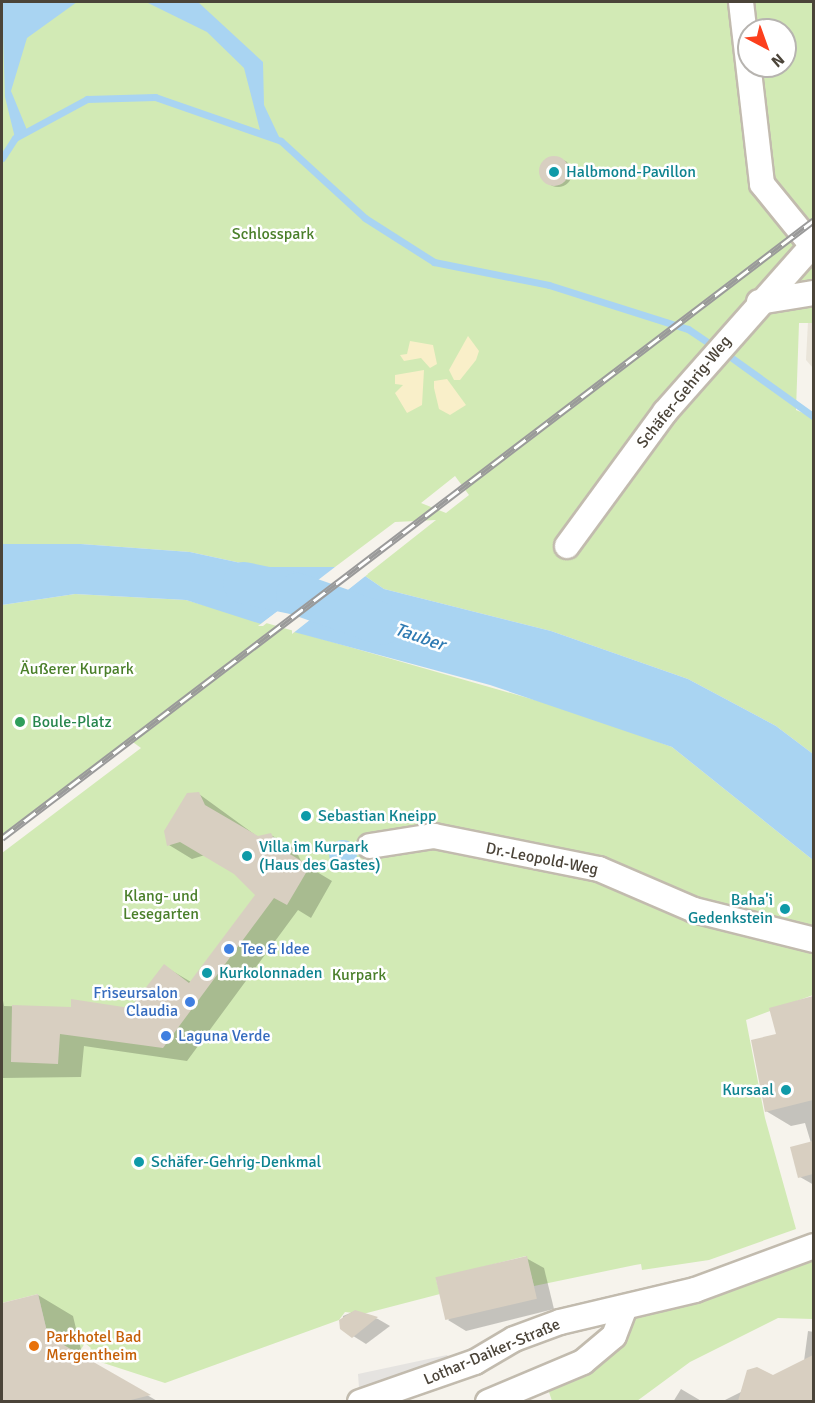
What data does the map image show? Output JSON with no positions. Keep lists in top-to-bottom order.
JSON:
{
  "streets": {
    "street": ["Schäfer-Gehrig-Weg", "Dr.-Leopold-Weg", "Lothar-Daiker-Straße"]
  },
  "water": ["Tauber"],
  "parks": [
    "Schlosspark",
    "Äußerer Kurpark",
    "Klang- und Lesegarten",
    "Kurpark"
  ],
  "places": [
    "Halbmond-Pavillon",
    "Boule-Platz",
    "Sebastian Kneipp",
    "Villa im Kurpark (Haus des Gastes)",
    "Baha'i Gedenkstein",
    "Tee & Idee",
    "Kurkolonnaden",
    "Friseursalon Claudia",
    "Laguna Verde",
    "Kursaal",
    "Schäfer-Gehrig-Denkmal",
    "Parkhotel Bad Mergentheim"
  ],
  "north": "bottom right"
}
